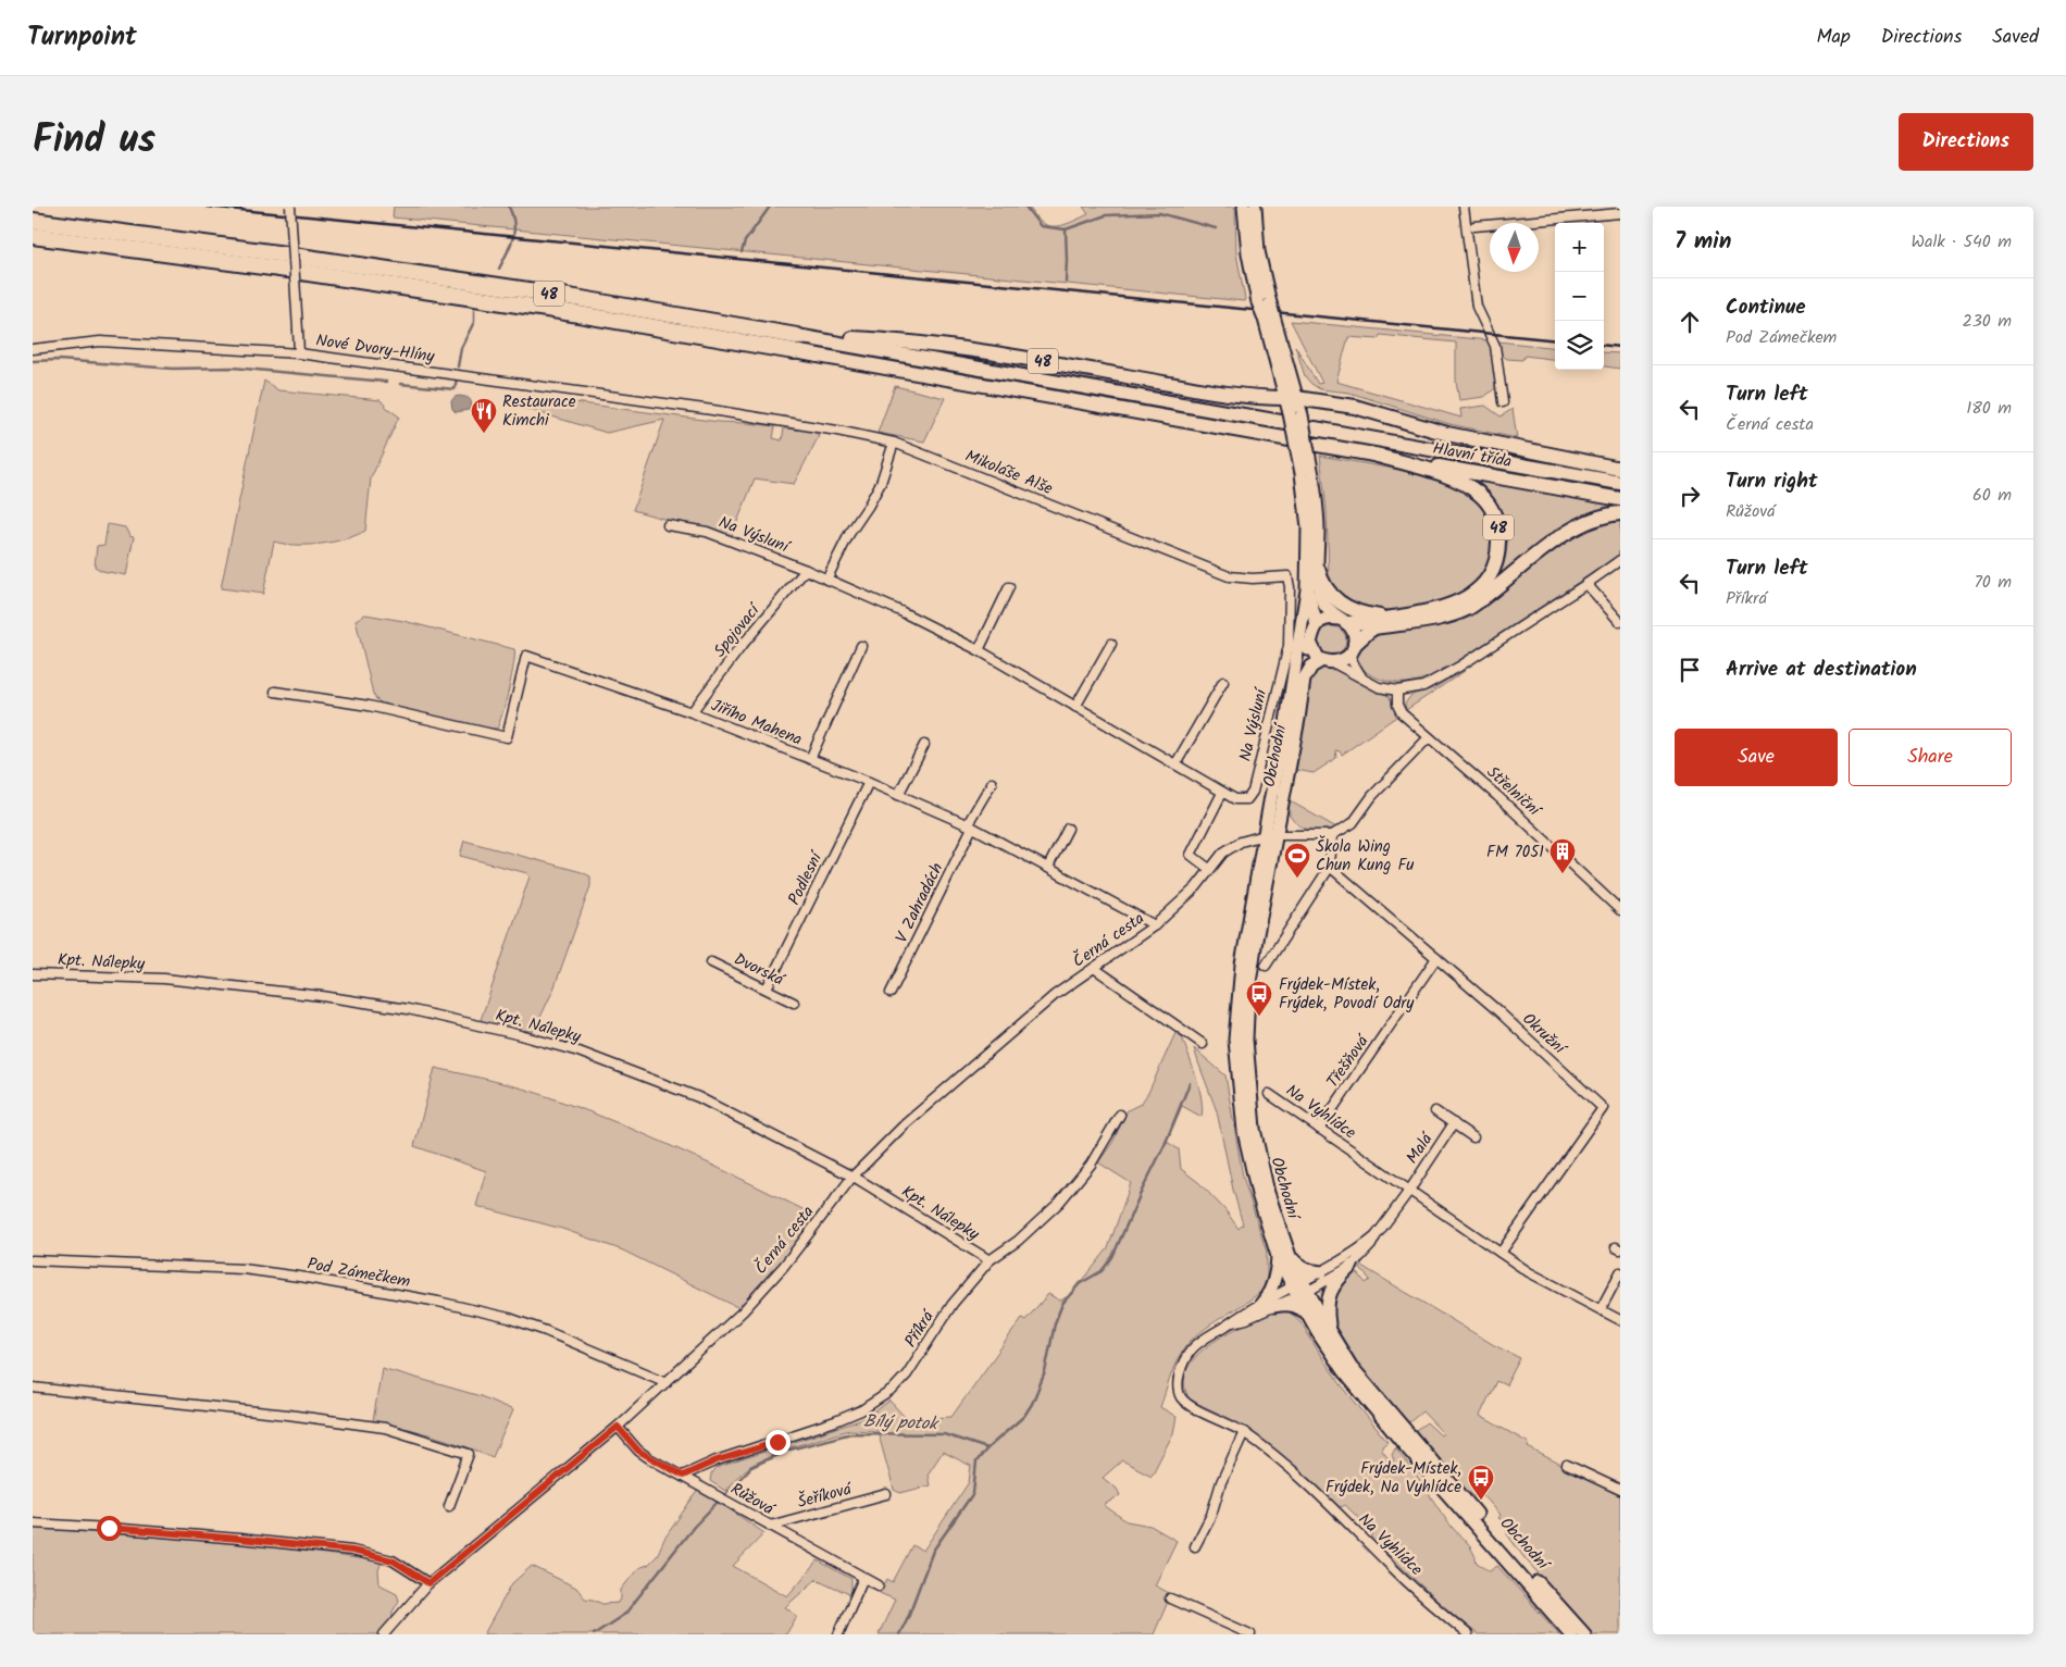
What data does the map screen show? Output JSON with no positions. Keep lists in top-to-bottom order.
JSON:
{
  "streets": {
    "highway": ["48", "Hlavní třída"],
    "main road": ["Obchodní"],
    "street": [
      "Nové Dvory-Hlíny",
      "Mikoláše Alše",
      "Na Výsluní",
      "Spojovací",
      "Jiřího Mahena",
      "Střelniční",
      "Podlesní",
      "V Zahradách",
      "Černá cesta",
      "Kpt. Nálepky",
      "Dvorská",
      "Okružní",
      "Třešňová",
      "Na Vyhlídce",
      "Malá",
      "Pod Zámečkem",
      "Příkrá",
      "Šeříková",
      "Růžová"
    ]
  },
  "crossings": [
    ["48", "Hlavní třída"],
    ["48", "Obchodní"],
    ["Nové Dvory-Hlíny", "Mikoláše Alše"],
    ["Mikoláše Alše", "Na Výsluní"],
    ["Na Výsluní", "Spojovací"],
    ["Spojovací", "Jiřího Mahena"],
    ["Jiřího Mahena", "Podlesní"],
    ["Jiřího Mahena", "V Zahradách"],
    ["Jiřího Mahena", "Černá cesta"],
    ["Obchodní", "Černá cesta"],
    ["Obchodní", "Na Vyhlídce"],
    ["Podlesní", "Dvorská"],
    ["Černá cesta", "Kpt. Nálepky"],
    ["Černá cesta", "Pod Zámečkem"],
    ["Černá cesta", "Růžová"],
    ["Kpt. Nálepky", "Příkrá"],
    ["Okružní", "Třešňová"],
    ["Okružní", "Na Vyhlídce"],
    ["Třešňová", "Na Vyhlídce"],
    ["Na Vyhlídce", "Malá"],
    ["Příkrá", "Růžová"],
    ["Šeříková", "Růžová"]
  ],
  "water": ["Bílý potok"],
  "places": {
    "restaurant": ["Restaurace Kimchi"],
    "building": ["FM 7051"],
    "sports": ["Škola Wing Chun Kung Fu"],
    "bus stop": ["Frýdek-Místek, Frýdek, Povodí Odry", "Frýdek-Místek, Frýdek, Na Vyhlídce"]
  },
  "north": "bottom",
  "page": {
    "header": "Turnpoint",
    "nav": ["Map", "Directions", "Saved"],
    "title": "Find us",
    "buttons": [
      "Directions",
      ["Save", "Share"]
    ],
    "heading": ["7 min", "Walk · 540 m"],
    "map_buttons": ["+", "−"],
    "list": [
      ["Continue", "Pod Zámečkem", "230 m"],
      ["Turn left", "Černá cesta", "180 m"],
      ["Turn right", "Růžová", "60 m"],
      ["Turn left", "Příkrá", "70 m"],
      "Arrive at destination"
    ]
  }
}
